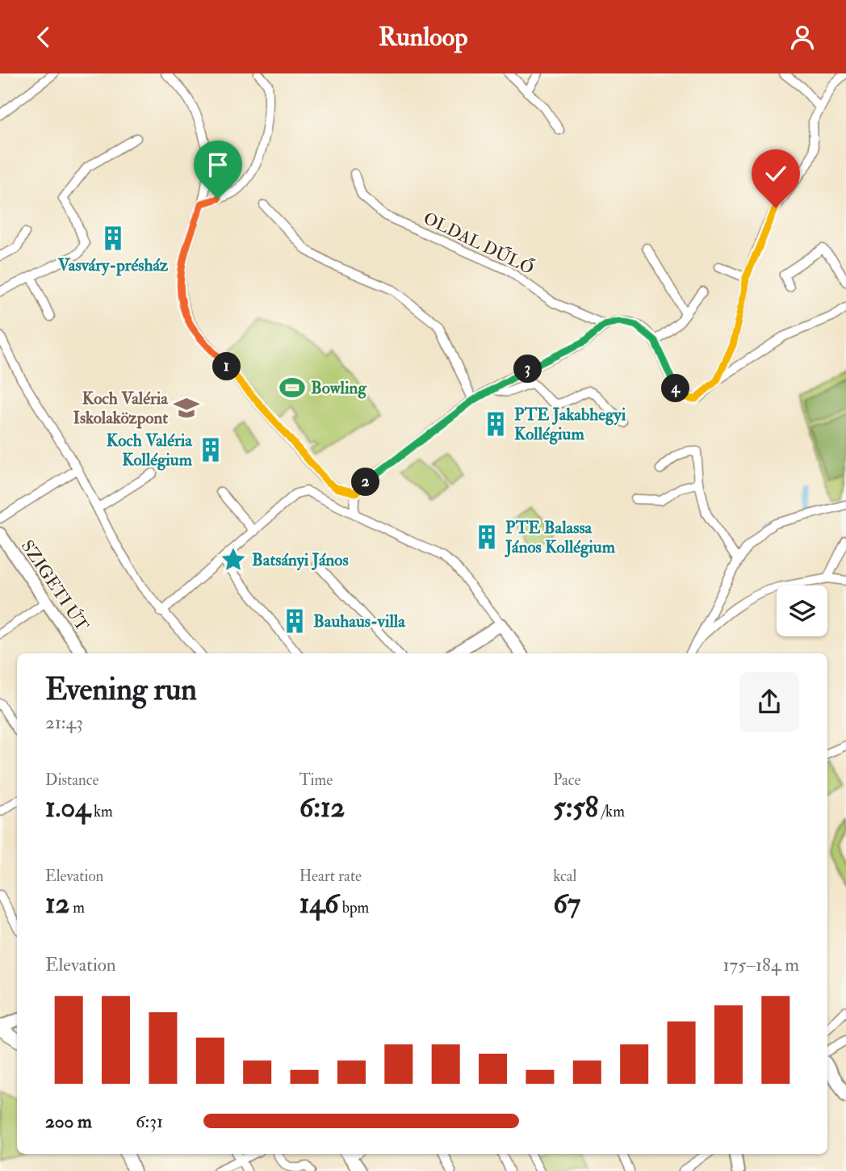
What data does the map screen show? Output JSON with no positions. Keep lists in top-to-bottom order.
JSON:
{
  "streets": {
    "street": ["OLDAL DŰLŐ", "SZIGETI ÚT"]
  },
  "places": {
    "building": [
      "Vasváry-présház",
      "PTE Jakabhegyi Kollégium",
      "Koch Valéria Kollégium",
      "PTE Balassa János Kollégium",
      "Bauhaus-villa"
    ],
    "sports": ["Bowling"],
    "school or university": ["Koch Valéria Iskolaközpont"],
    "place": ["Batsányi János"]
  },
  "page": {
    "header": "Runloop",
    "pins": [
      "1",
      "3",
      "4",
      "2"
    ],
    "heading": ["Evening run", "21:43"],
    "stats": [
      ["Distance", "1.04 km"],
      ["Time", "6:12"],
      ["Pace", "5:58 /km"],
      ["Elevation", "12 m"],
      ["Heart rate", "146 bpm"],
      ["kcal", "67"]
    ],
    "chart": ["Elevation", "175–184 m"],
    "list": [
      {
        "name": "200 m",
        "note": "6:31"
      }
    ]
  }
}
